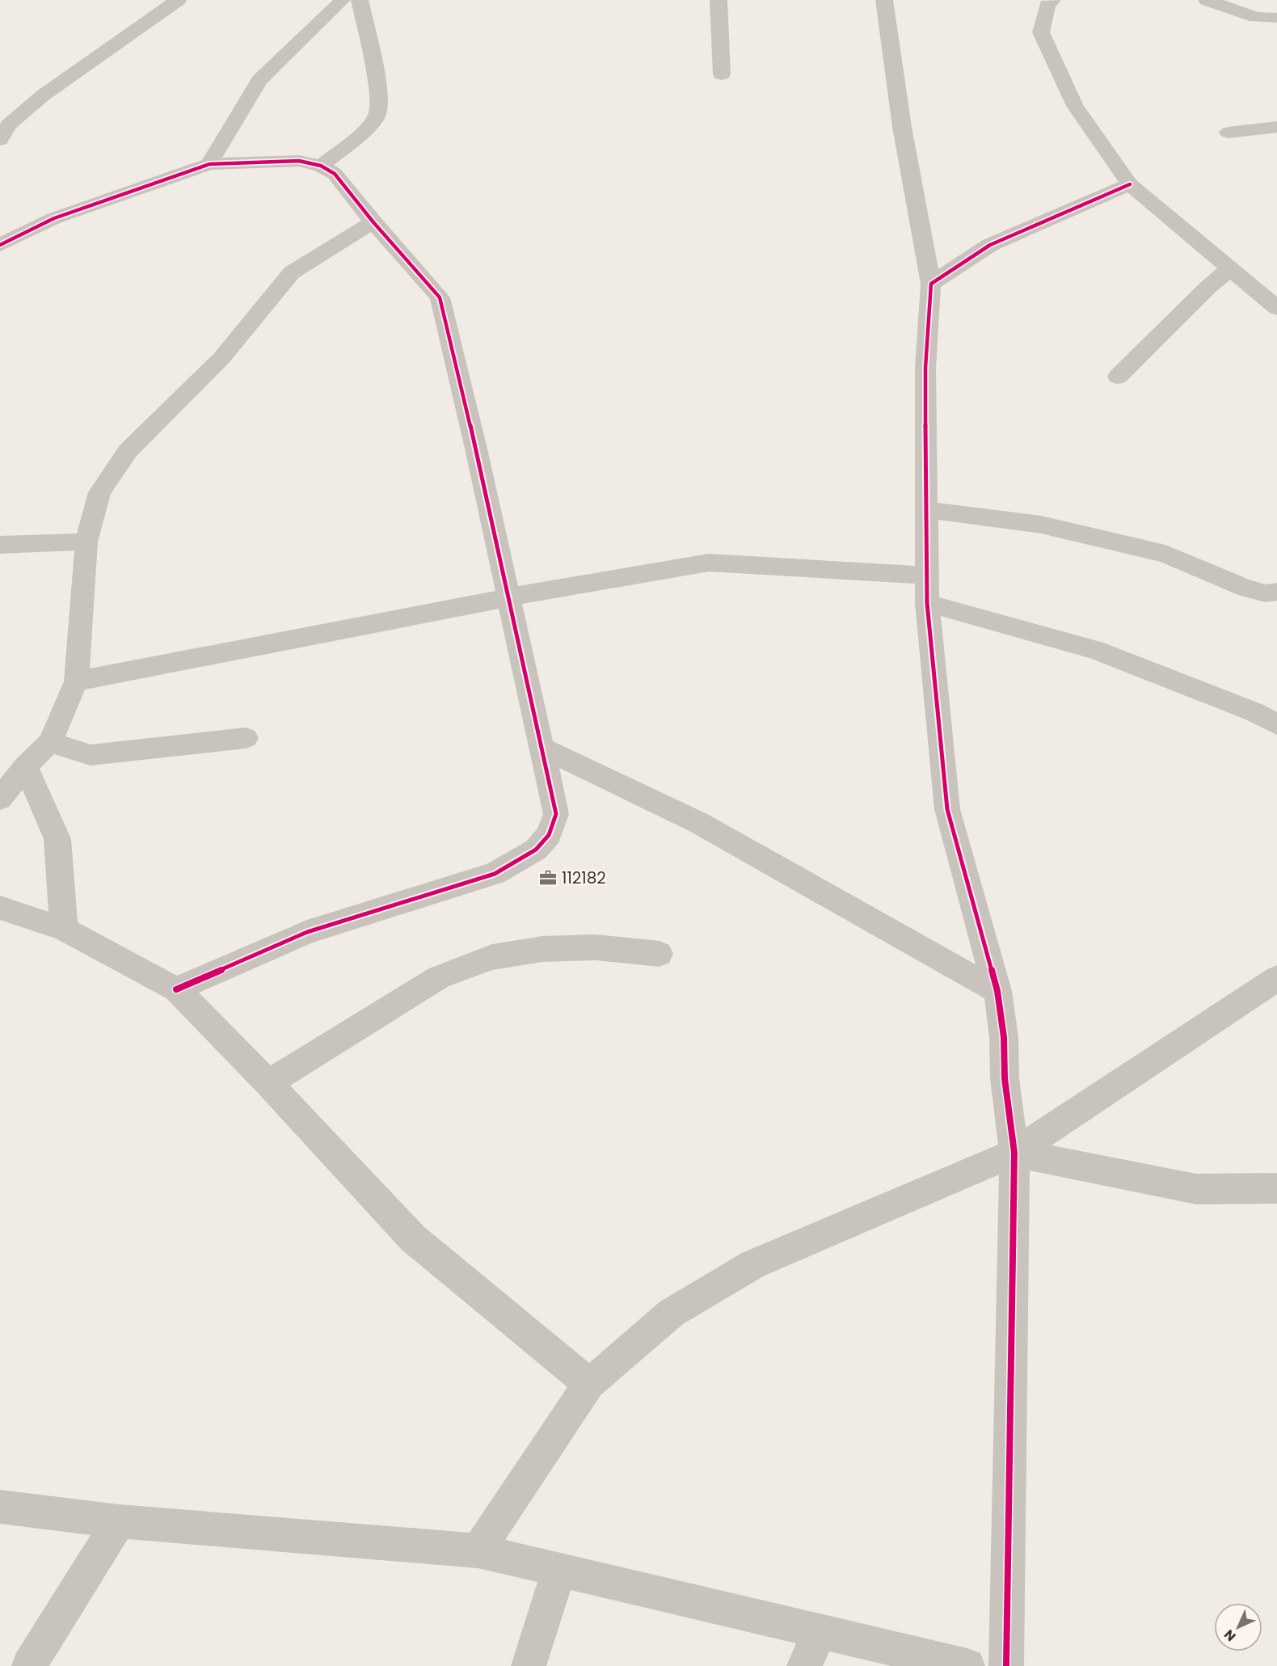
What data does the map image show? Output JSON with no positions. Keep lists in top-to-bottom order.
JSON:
{
  "places": {
    "office": ["112182"]
  },
  "north": "bottom left"
}
